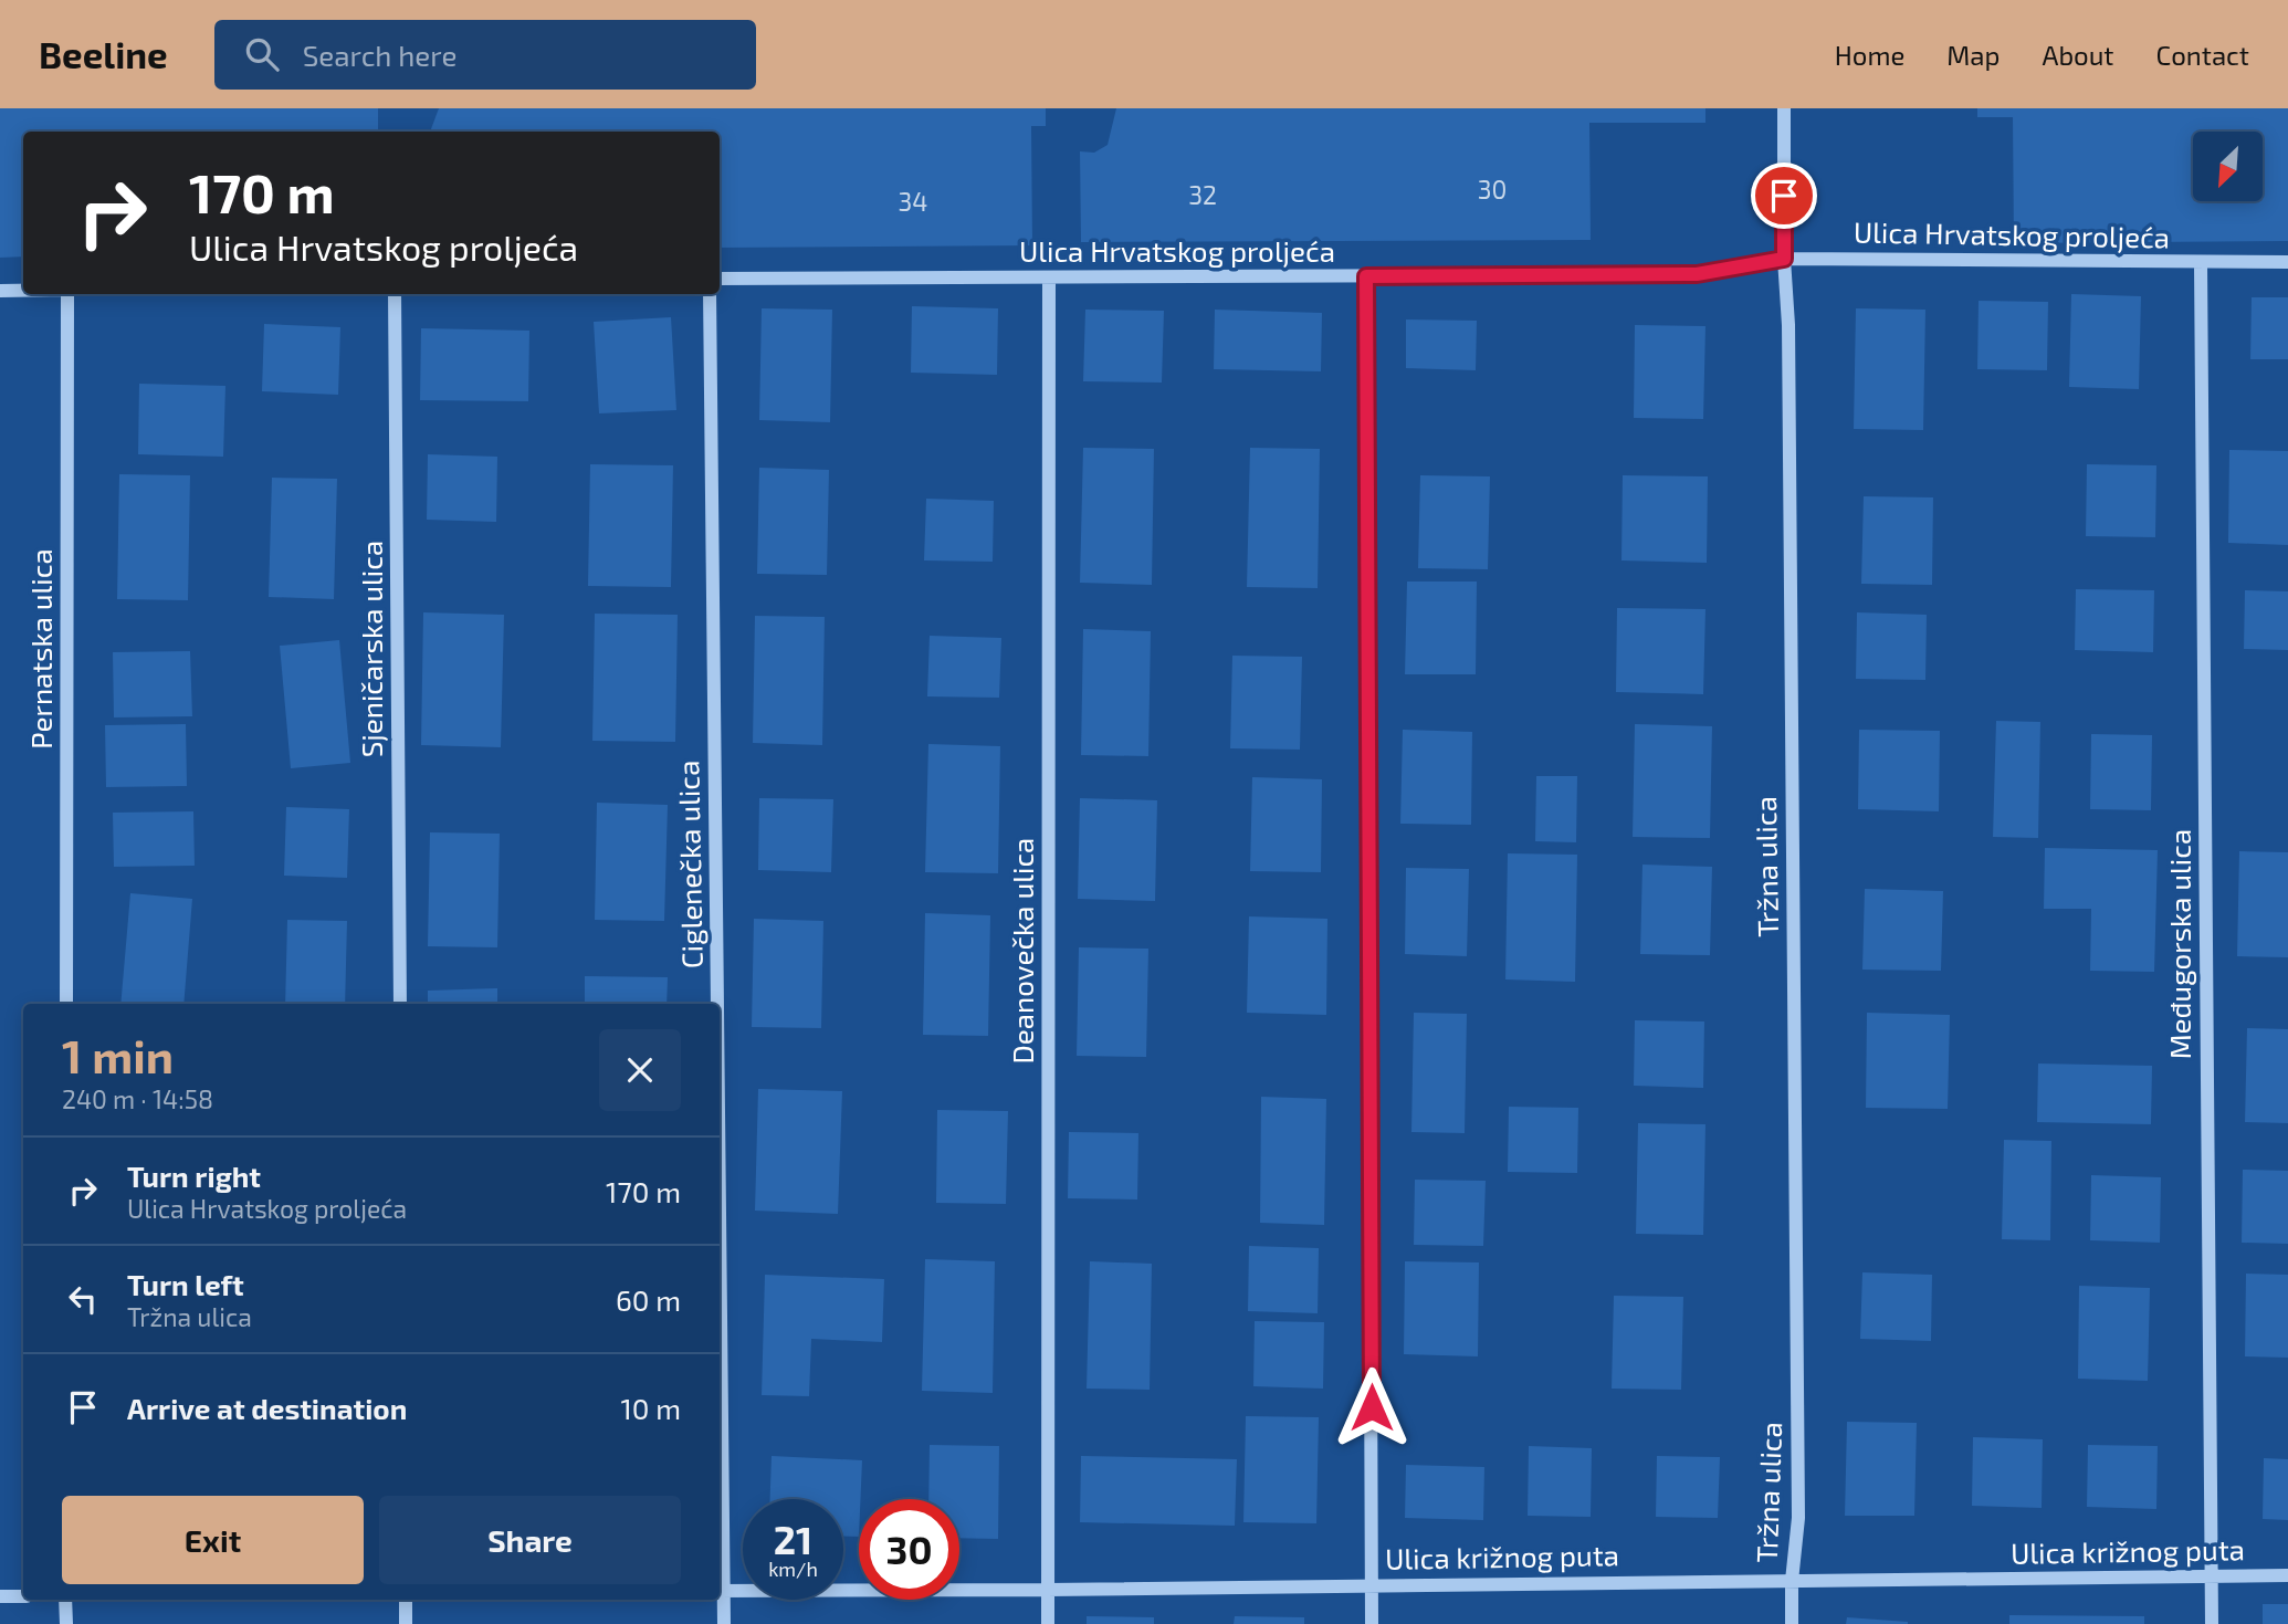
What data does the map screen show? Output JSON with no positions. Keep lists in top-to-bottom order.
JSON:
{
  "streets": {
    "street": [
      "Ulica Hrvatskog proljeća",
      "Pernatska ulica",
      "Sjeničarska ulica",
      "Ciglenečka ulica",
      "Tržna ulica",
      "Međugorska ulica",
      "Deanovečka ulica",
      "Ulica križnog puta"
    ]
  },
  "crossings": [
    ["Ulica Hrvatskog proljeća", "Tržna ulica"],
    ["Ulica Hrvatskog proljeća", "Međugorska ulica"],
    ["Ulica Hrvatskog proljeća", "Deanovečka ulica"],
    ["Ciglenečka ulica", "Ulica križnog puta"],
    ["Tržna ulica", "Ulica križnog puta"],
    ["Međugorska ulica", "Ulica križnog puta"],
    ["Deanovečka ulica", "Ulica križnog puta"]
  ],
  "house_numbers": ["30", "32", "34"],
  "north": "bottom left",
  "page": {
    "header": "Beeline",
    "search": "Search here",
    "nav": [
      "Home",
      "Map",
      "About",
      "Contact"
    ],
    "turn": ["170 m", "Ulica Hrvatskog proljeća"],
    "heading": ["1 min", "240 m · 14:58"],
    "list": [
      {
        "name": "Turn right",
        "note": "Ulica Hrvatskog proljeća",
        "value": "170 m"
      },
      {
        "name": "Turn left",
        "note": "Tržna ulica",
        "value": "60 m"
      },
      {
        "name": "Arrive at destination",
        "value": "10 m"
      }
    ],
    "buttons": ["Exit", "Share"],
    "speed": "21 km/h",
    "limit": "30"
  }
}
